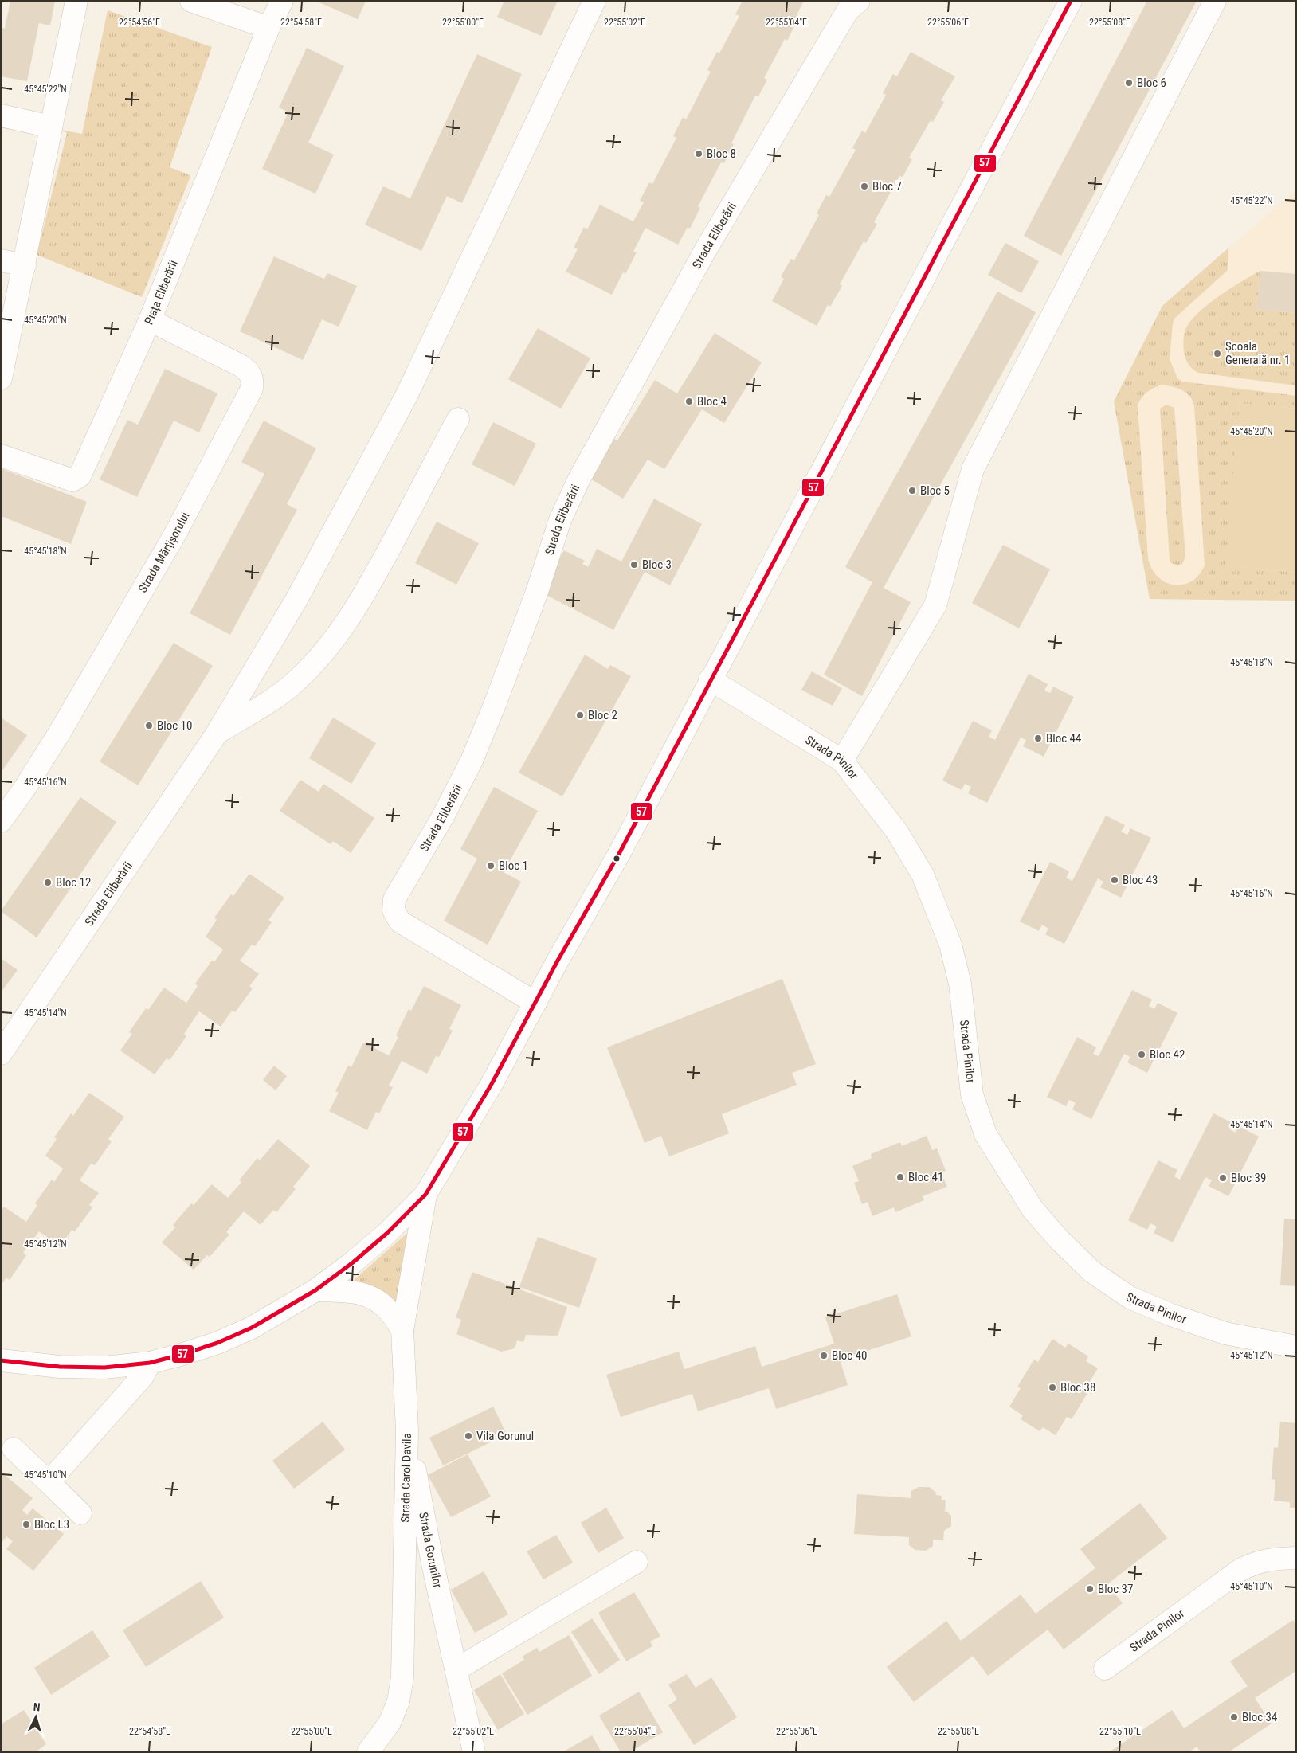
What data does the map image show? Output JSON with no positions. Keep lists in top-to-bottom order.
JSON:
{
  "streets": {
    "street": [
      "Strada Eliberării",
      "Piața Eliberării",
      "Strada Mărțișorului",
      "Strada Pinilor",
      "Strada Carol Davila",
      "Strada Gorunilor"
    ]
  },
  "crossings": [
    ["Piața Eliberării", "Strada Mărțișorului"],
    ["Strada Carol Davila", "Strada Gorunilor"]
  ],
  "places": [
    "Bloc 6",
    "Bloc 8",
    "Bloc 7",
    "Școala Generală nr. 1",
    "Bloc 4",
    "Bloc 5",
    "Bloc 3",
    "Bloc 2",
    "Bloc 10",
    "Bloc 44",
    "Bloc 1",
    "Bloc 43",
    "Bloc 12",
    "Bloc 42",
    "Bloc 41",
    "Bloc 39",
    "Bloc 40",
    "Bloc 38",
    "Vila Gorunul",
    "Bloc L3",
    "Bloc 37",
    "Bloc 34"
  ],
  "lines": ["transit line 57"],
  "north": "top",
  "coordinates": [
    "22°54'58\"E",
    "22°55'00\"E",
    "22°55'02\"E",
    "22°55'04\"E",
    "22°55'06\"E",
    "22°55'08\"E",
    "22°54'56\"E",
    "45°45'22\"N",
    "45°45'20\"N",
    "45°45'18\"N",
    "45°45'16\"N",
    "45°45'14\"N",
    "45°45'12\"N",
    "45°45'10\"N",
    "22°55'10\"E"
  ]
}
